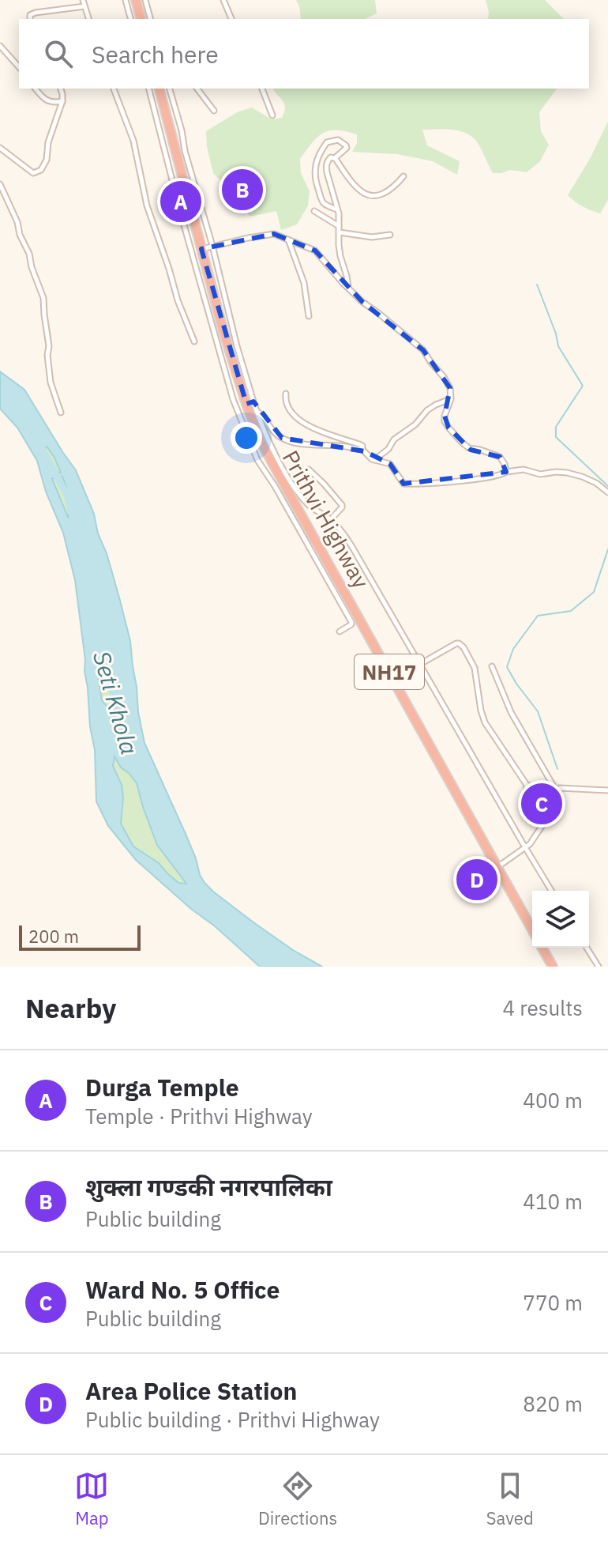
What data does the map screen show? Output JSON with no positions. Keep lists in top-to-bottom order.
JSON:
{
  "streets": {
    "highway": ["Prithvi Highway", "NH17"]
  },
  "water": ["Seti Khola"],
  "scale_bar": "200 m",
  "page": {
    "search": "Search here",
    "pins": [
      "B",
      "A",
      "C",
      "D"
    ],
    "scale": "200 m",
    "heading": ["Nearby", "4 results"],
    "list": [
      {
        "mark": "A",
        "name": "Durga Temple",
        "note": "Temple · Prithvi Highway",
        "value": "400 m"
      },
      {
        "mark": "B",
        "name": "शुक्ला गण्डकी नगरपालिका",
        "note": "Public building",
        "value": "410 m"
      },
      {
        "mark": "C",
        "name": "Ward No. 5 Office",
        "note": "Public building",
        "value": "770 m"
      },
      {
        "mark": "D",
        "name": "Area Police Station",
        "note": "Public building · Prithvi Highway",
        "value": "820 m"
      }
    ],
    "nav": ["Map", "Directions", "Saved"]
  }
}
